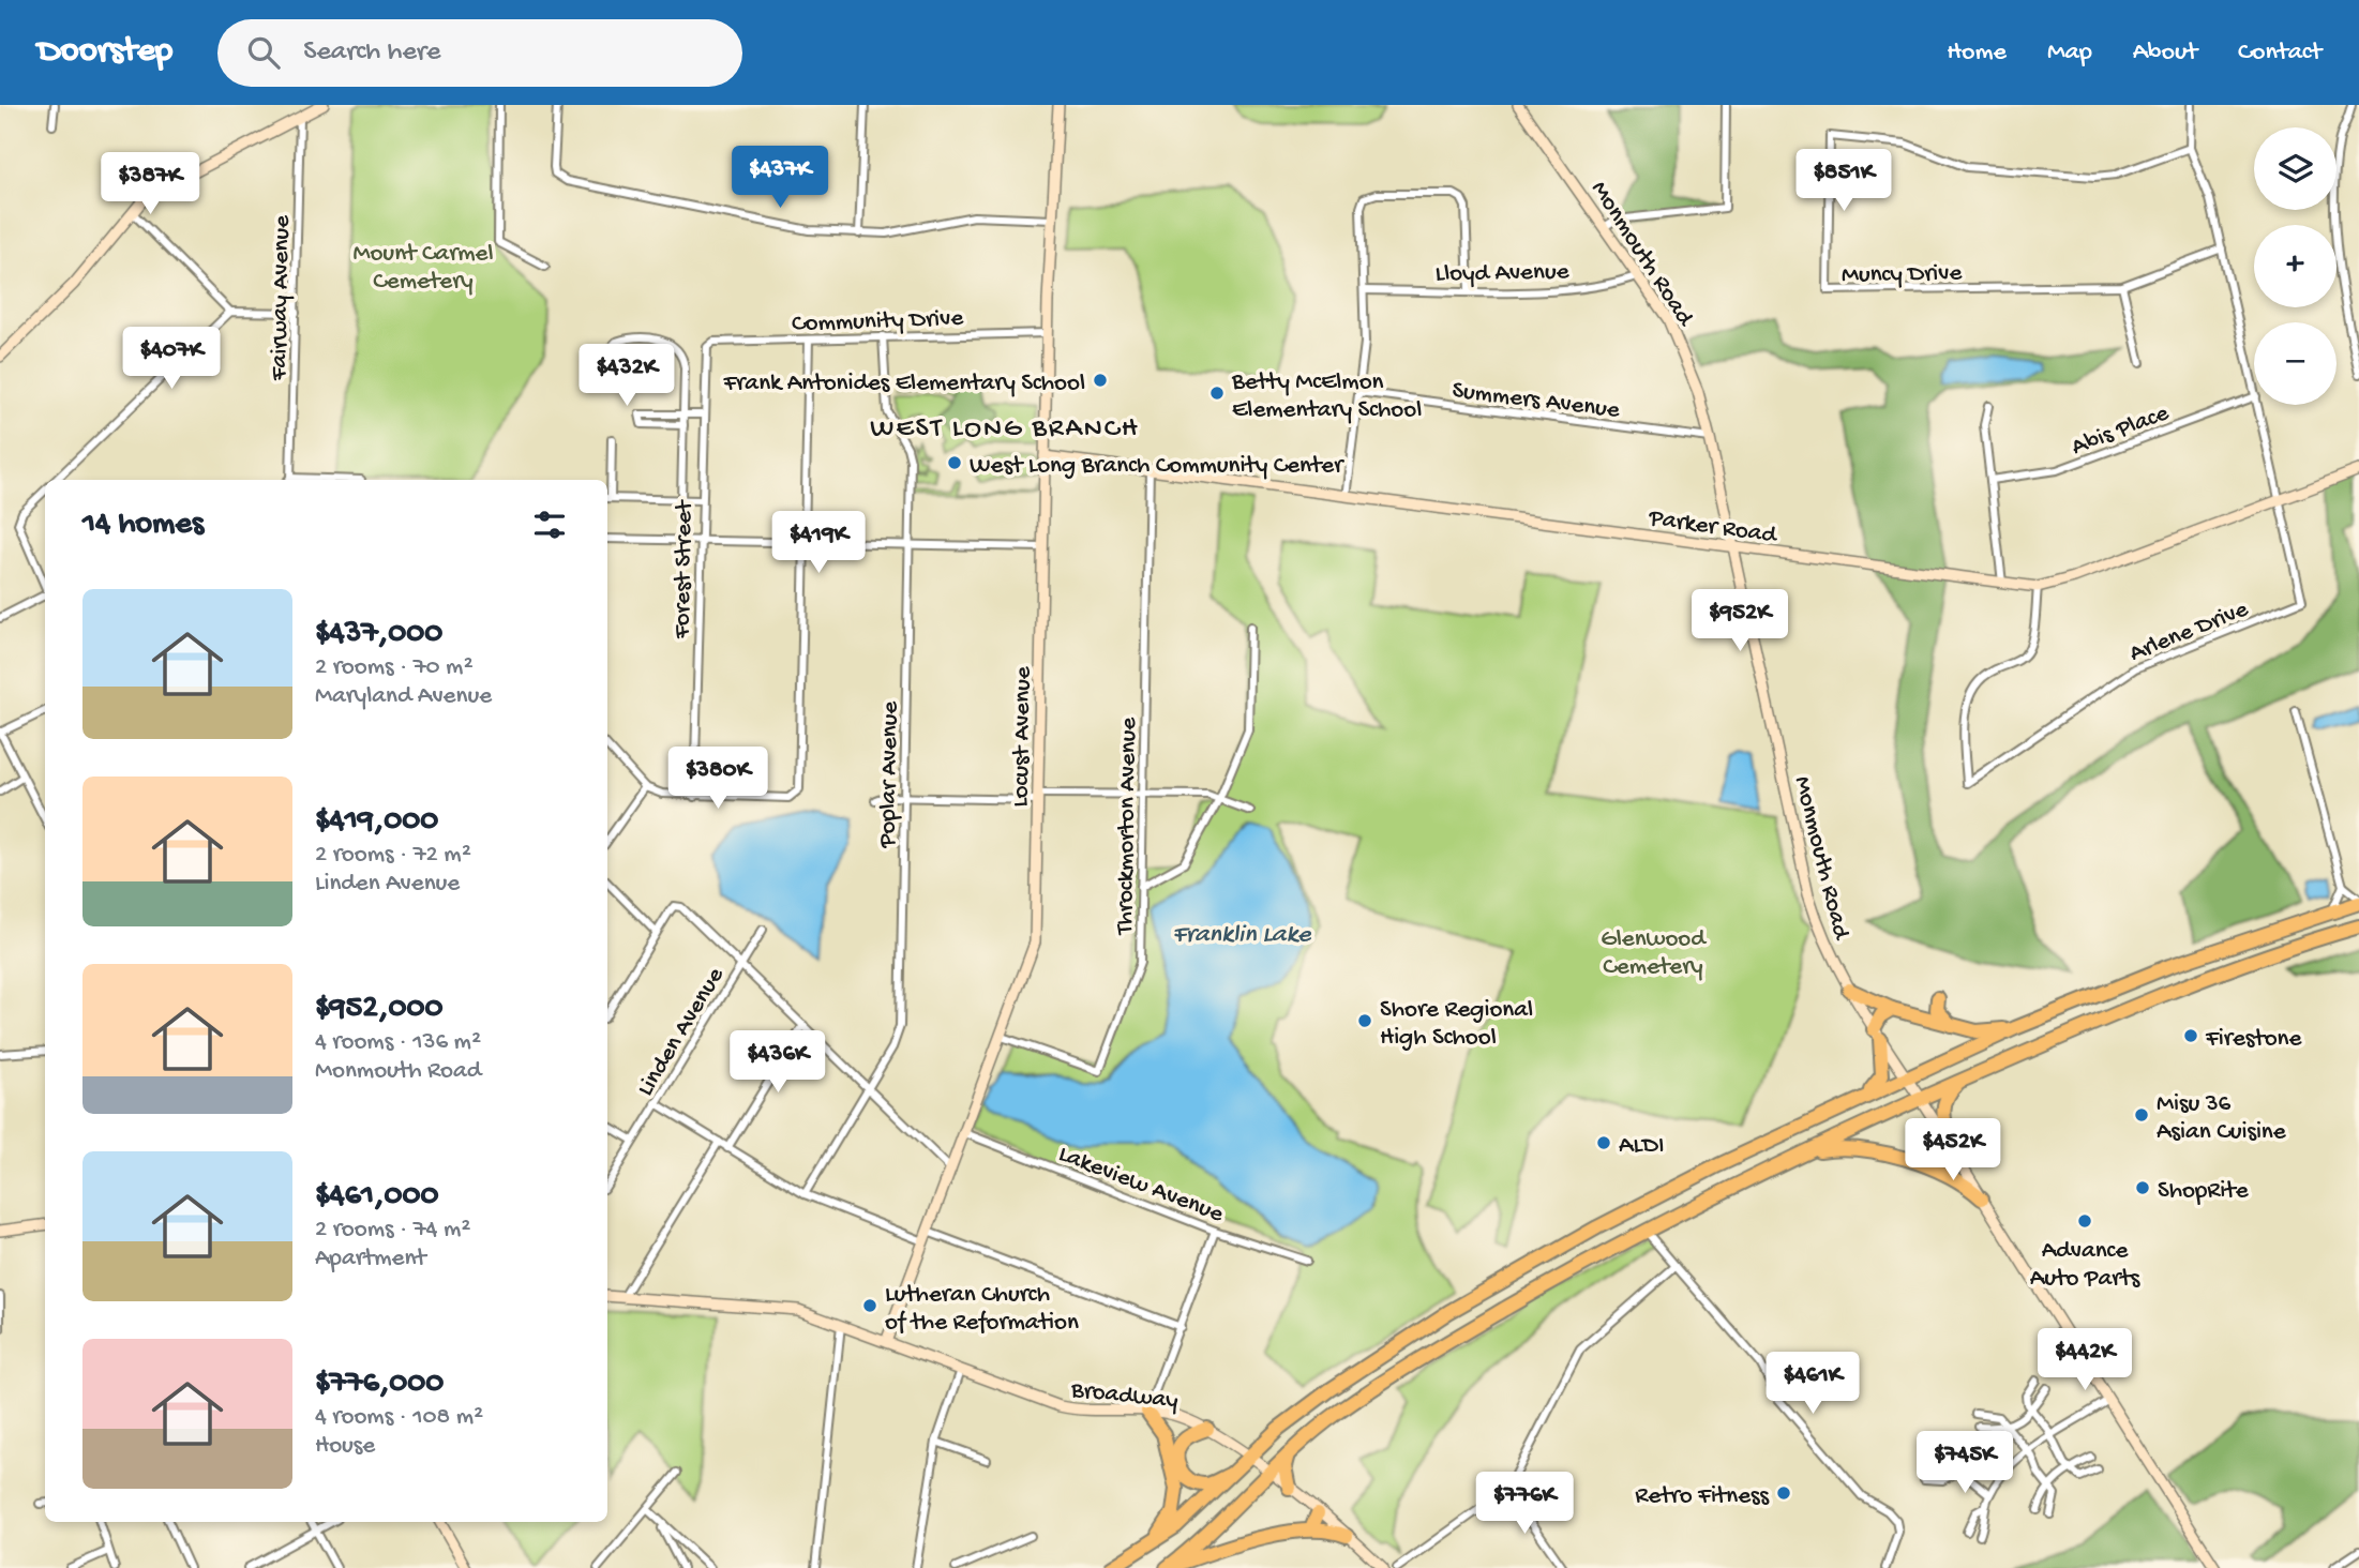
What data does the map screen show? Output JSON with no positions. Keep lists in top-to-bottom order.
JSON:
{
  "streets": {
    "street": [
      "Monmouth Road",
      "Lloyd Avenue",
      "Muncy Drive",
      "Fairway Avenue",
      "Community Drive",
      "Summers Avenue",
      "Abis Place",
      "Parker Road",
      "Forest Street",
      "Arlene Drive",
      "Locust Avenue",
      "Poplar Avenue",
      "Throckmorton Avenue",
      "Linden Avenue",
      "Lakeview Avenue",
      "Broadway"
    ]
  },
  "crossings": [
    ["Monmouth Road", "Lloyd Avenue"],
    ["Monmouth Road", "Summers Avenue"],
    ["Monmouth Road", "Parker Road"],
    ["Community Drive", "Forest Street"],
    ["Community Drive", "Locust Avenue"],
    ["Community Drive", "Poplar Avenue"],
    ["Parker Road", "Arlene Drive"],
    ["Parker Road", "Locust Avenue"],
    ["Parker Road", "Throckmorton Avenue"],
    ["Locust Avenue", "Throckmorton Avenue"],
    ["Locust Avenue", "Lakeview Avenue"],
    ["Locust Avenue", "Broadway"]
  ],
  "districts": ["WEST LONG BRANCH"],
  "water": ["Franklin Lake"],
  "parks": ["Mount Carmel Cemetery", "Glenwood Cemetery"],
  "places": [
    "Frank Antonides Elementary School",
    "Betty McElmon Elementary School",
    "West Long Branch Community Center",
    "Shore Regional High School",
    "Firestone",
    "Misu 36 Asian Cuisine",
    "ALDI",
    "ShopRite",
    "Advance Auto Parts",
    "Lutheran Church of the Reformation",
    "Retro Fitness"
  ],
  "page": {
    "header": "Doorstep",
    "search": "Search here",
    "nav": [
      "Home",
      "Map",
      "About",
      "Contact"
    ],
    "map_buttons": ["+", "−"],
    "price": [
      "$437K",
      "$851K",
      "$387K",
      "$407K",
      "$432K",
      "$419K",
      "$952K",
      "$380K",
      "$436K",
      "$452K",
      "$442K",
      "$461K",
      "$745K",
      "$776K"
    ],
    "heading": "14 homes",
    "list": [
      {
        "name": "$437,000",
        "note": "2 rooms · 70 m² · Maryland Avenue"
      },
      {
        "name": "$419,000",
        "note": "2 rooms · 72 m² · Linden Avenue"
      },
      {
        "name": "$952,000",
        "note": "4 rooms · 136 m² · Monmouth Road"
      },
      {
        "name": "$461,000",
        "note": "2 rooms · 74 m² · Apartment"
      },
      {
        "name": "$776,000",
        "note": "4 rooms · 108 m² · House"
      }
    ]
  }
}
